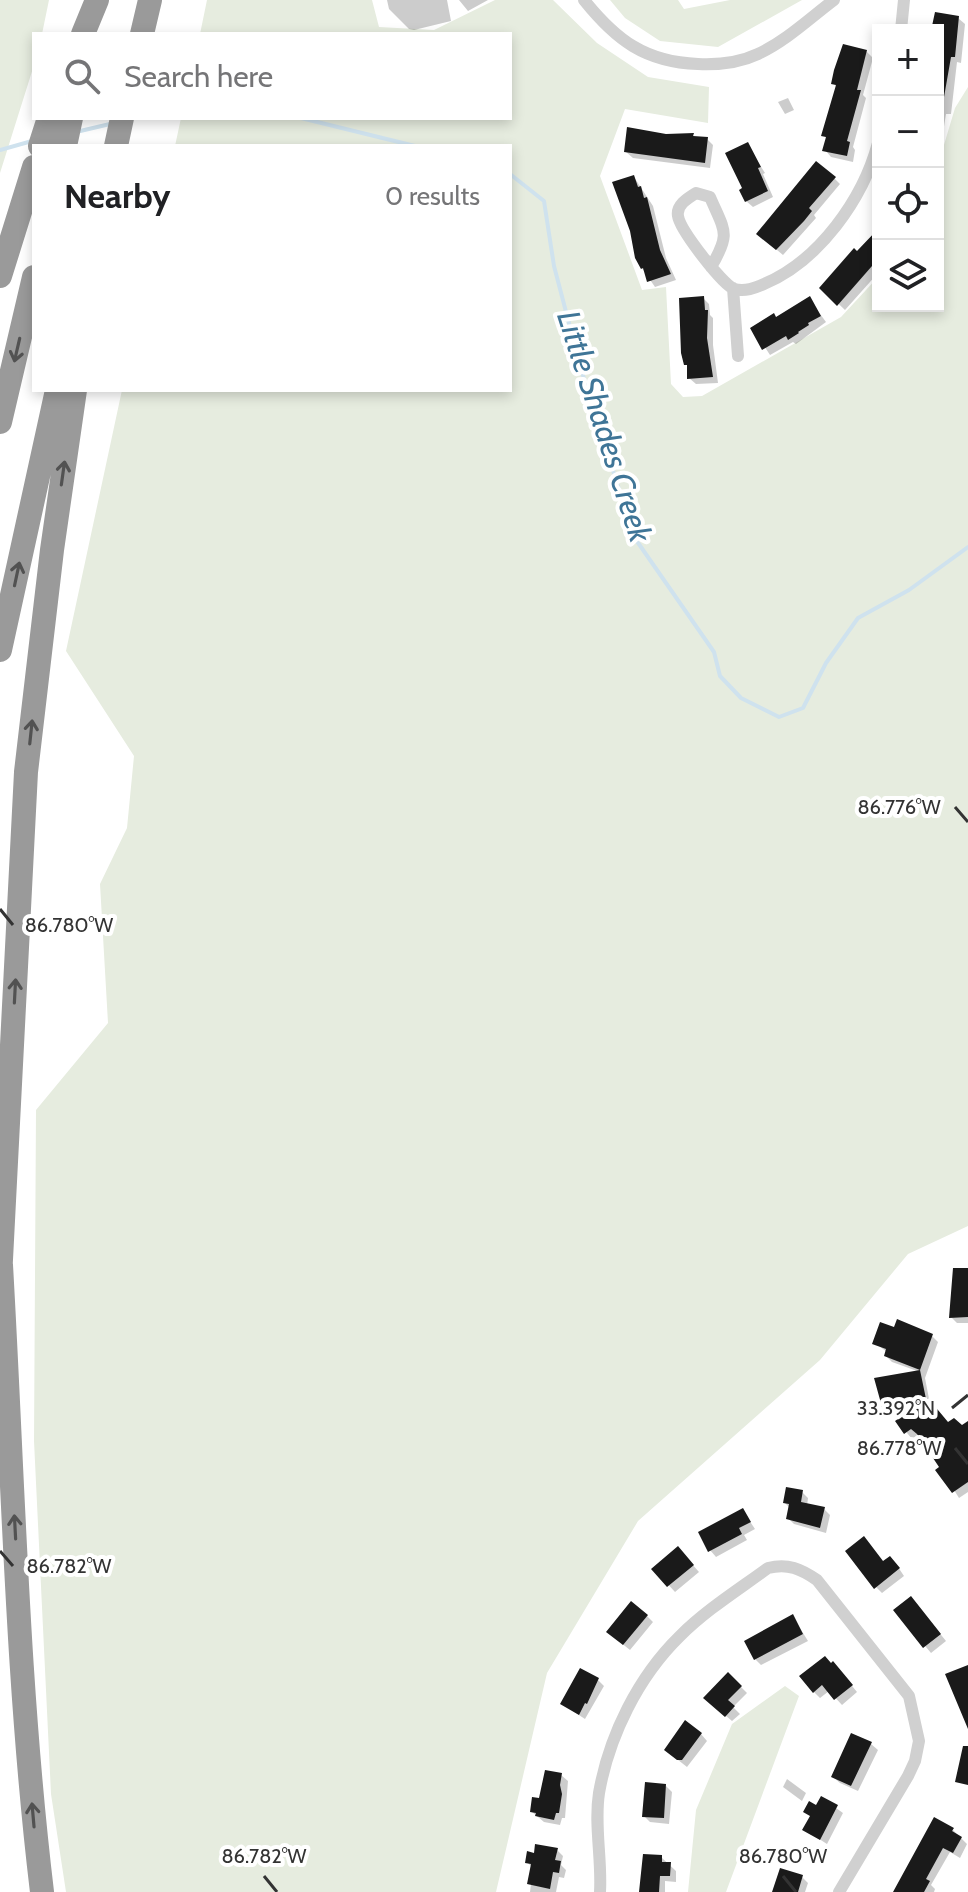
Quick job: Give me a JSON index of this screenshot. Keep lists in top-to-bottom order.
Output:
{
  "water": ["Little Shades Creek"],
  "page": {
    "map_buttons": ["+", "−"],
    "search": "Search here",
    "heading": ["Nearby", "0 results"]
  },
  "coordinates": [
    "86.776°W",
    "86.780°W",
    "33.392°N",
    "86.778°W",
    "86.782°W"
  ]
}
